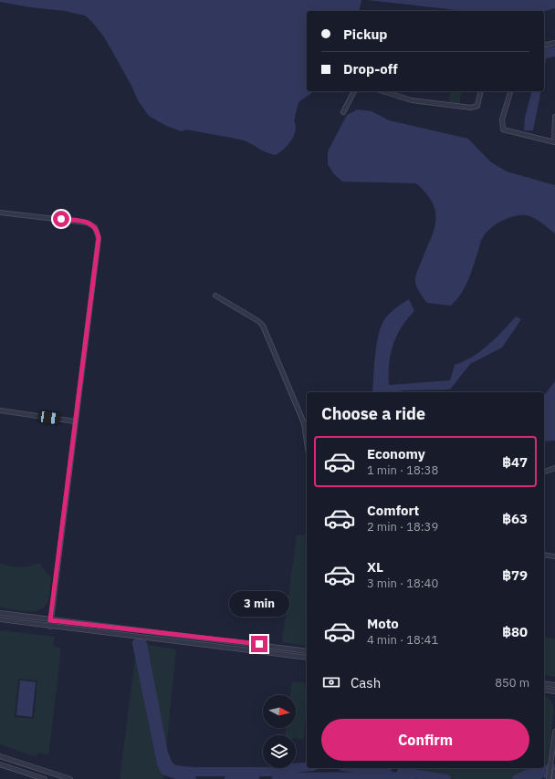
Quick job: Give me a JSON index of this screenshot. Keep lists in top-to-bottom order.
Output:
{
  "north": "right",
  "page": {
    "banner": ["Pickup", "Drop-off"],
    "heading": "Choose a ride",
    "list": [
      {
        "name": "Economy",
        "note": "1 min · 18:38",
        "value": "฿47"
      },
      {
        "name": "Comfort",
        "note": "2 min · 18:39",
        "value": "฿63"
      },
      {
        "name": "XL",
        "note": "3 min · 18:40",
        "value": "฿79"
      },
      {
        "name": "Moto",
        "note": "4 min · 18:41",
        "value": "฿80"
      }
    ],
    "bubble": "3 min",
    "pay": ["Cash", "850 m"],
    "buttons": "Confirm"
  }
}
